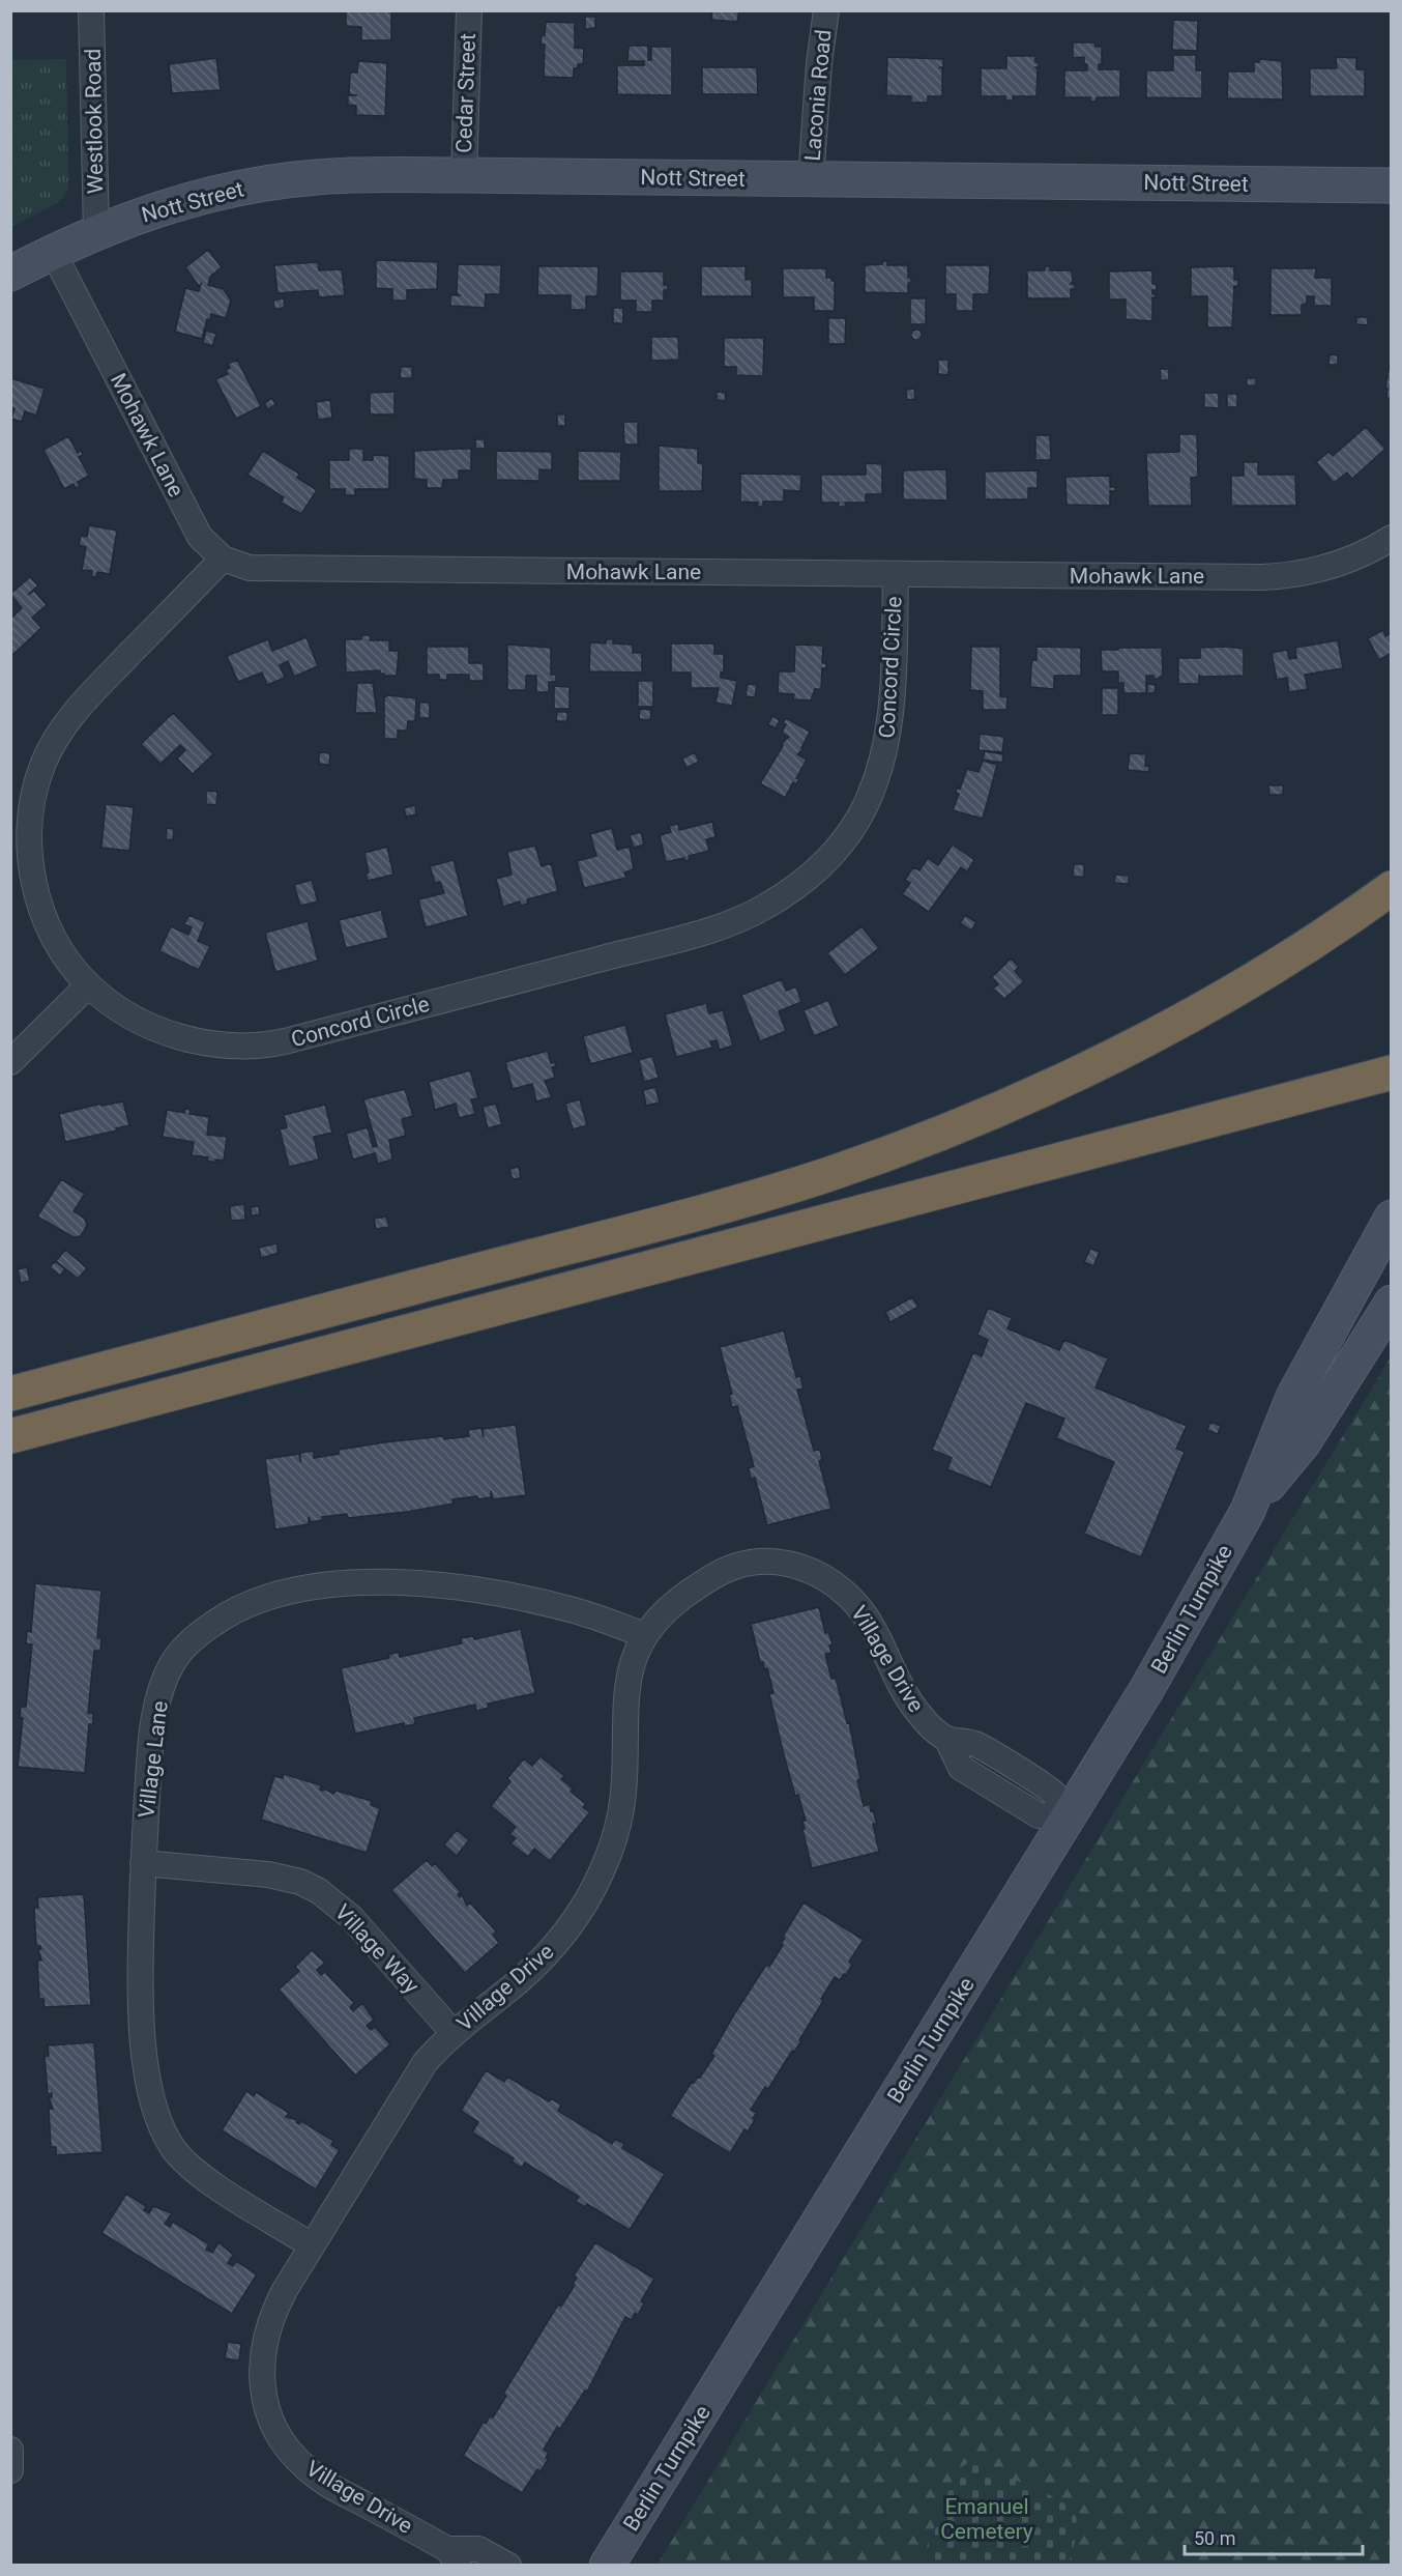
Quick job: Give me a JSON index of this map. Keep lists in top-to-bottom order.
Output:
{
  "streets": {
    "main road": ["Nott Street", "Berlin Turnpike"],
    "street": [
      "Cedar Street",
      "Laconia Road",
      "Westlook Road",
      "Mohawk Lane",
      "Concord Circle",
      "Village Drive",
      "Village Lane",
      "Village Way"
    ]
  },
  "crossings": [
    ["Cedar Street", "Nott Street"],
    ["Laconia Road", "Nott Street"],
    ["Westlook Road", "Nott Street"],
    ["Nott Street", "Mohawk Lane"],
    ["Mohawk Lane", "Concord Circle"],
    ["Berlin Turnpike", "Village Drive"],
    ["Village Drive", "Village Lane"],
    ["Village Drive", "Village Way"],
    ["Village Lane", "Village Way"]
  ],
  "parks": ["Emanuel Cemetery"],
  "scale_bar": "50 m"
}
